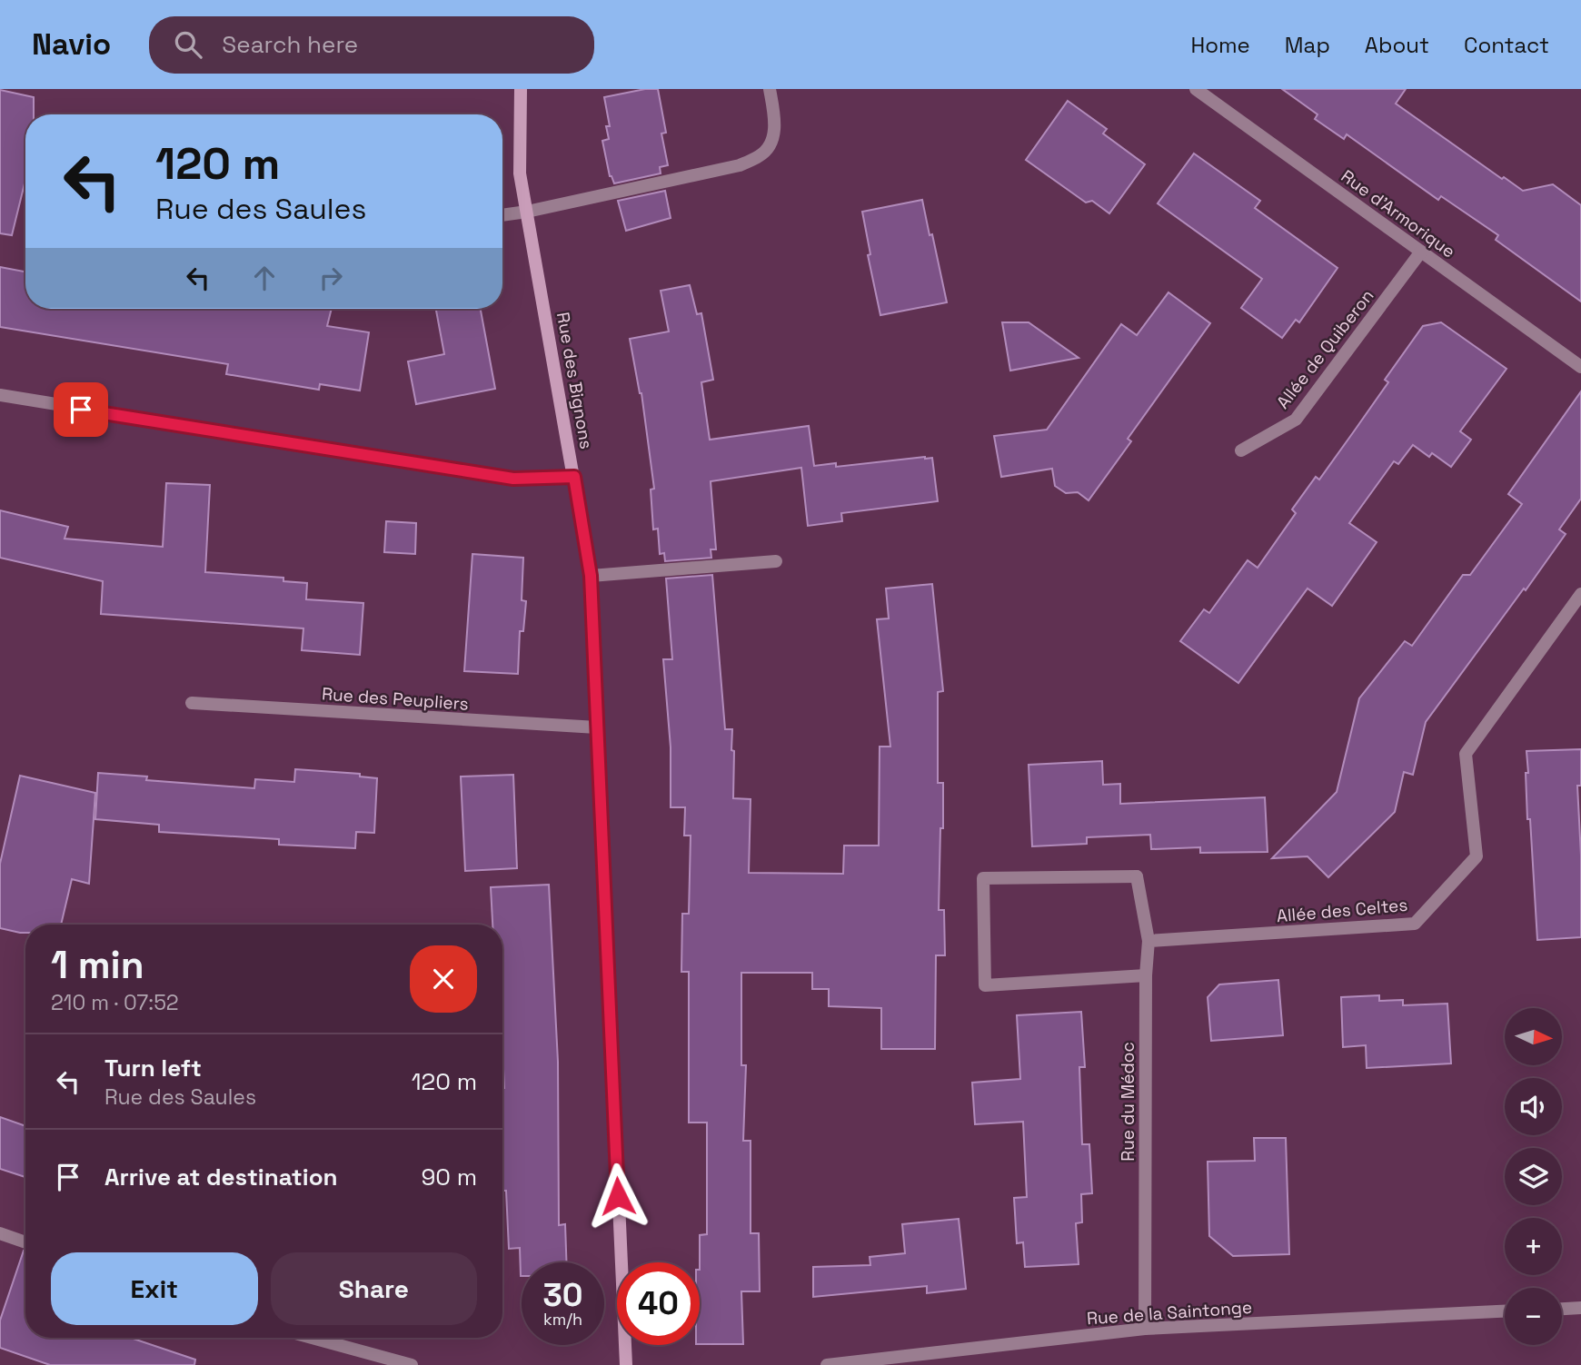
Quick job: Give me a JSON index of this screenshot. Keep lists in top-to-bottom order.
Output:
{
  "streets": {
    "street": [
      "Rue d'Armorique",
      "Allée de Quiberon",
      "Rue des Bignons",
      "Rue des Peupliers",
      "Allée des Celtes",
      "Rue du Médoc",
      "Rue de la Saintonge"
    ]
  },
  "crossings": [
    ["Rue d'Armorique", "Allée de Quiberon"],
    ["Rue des Bignons", "Rue des Peupliers"],
    ["Allée des Celtes", "Rue du Médoc"],
    ["Rue du Médoc", "Rue de la Saintonge"]
  ],
  "north": "right",
  "page": {
    "header": "Navio",
    "search": "Search here",
    "nav": [
      "Home",
      "Map",
      "About",
      "Contact"
    ],
    "turn": ["120 m", "Rue des Saules"],
    "heading": ["1 min", "210 m · 07:52"],
    "map_buttons": ["+", "−"],
    "list": [
      {
        "name": "Turn left",
        "note": "Rue des Saules",
        "value": "120 m"
      },
      {
        "name": "Arrive at destination",
        "value": "90 m"
      }
    ],
    "buttons": ["Exit", "Share"],
    "speed": "30 km/h",
    "limit": "40"
  }
}
